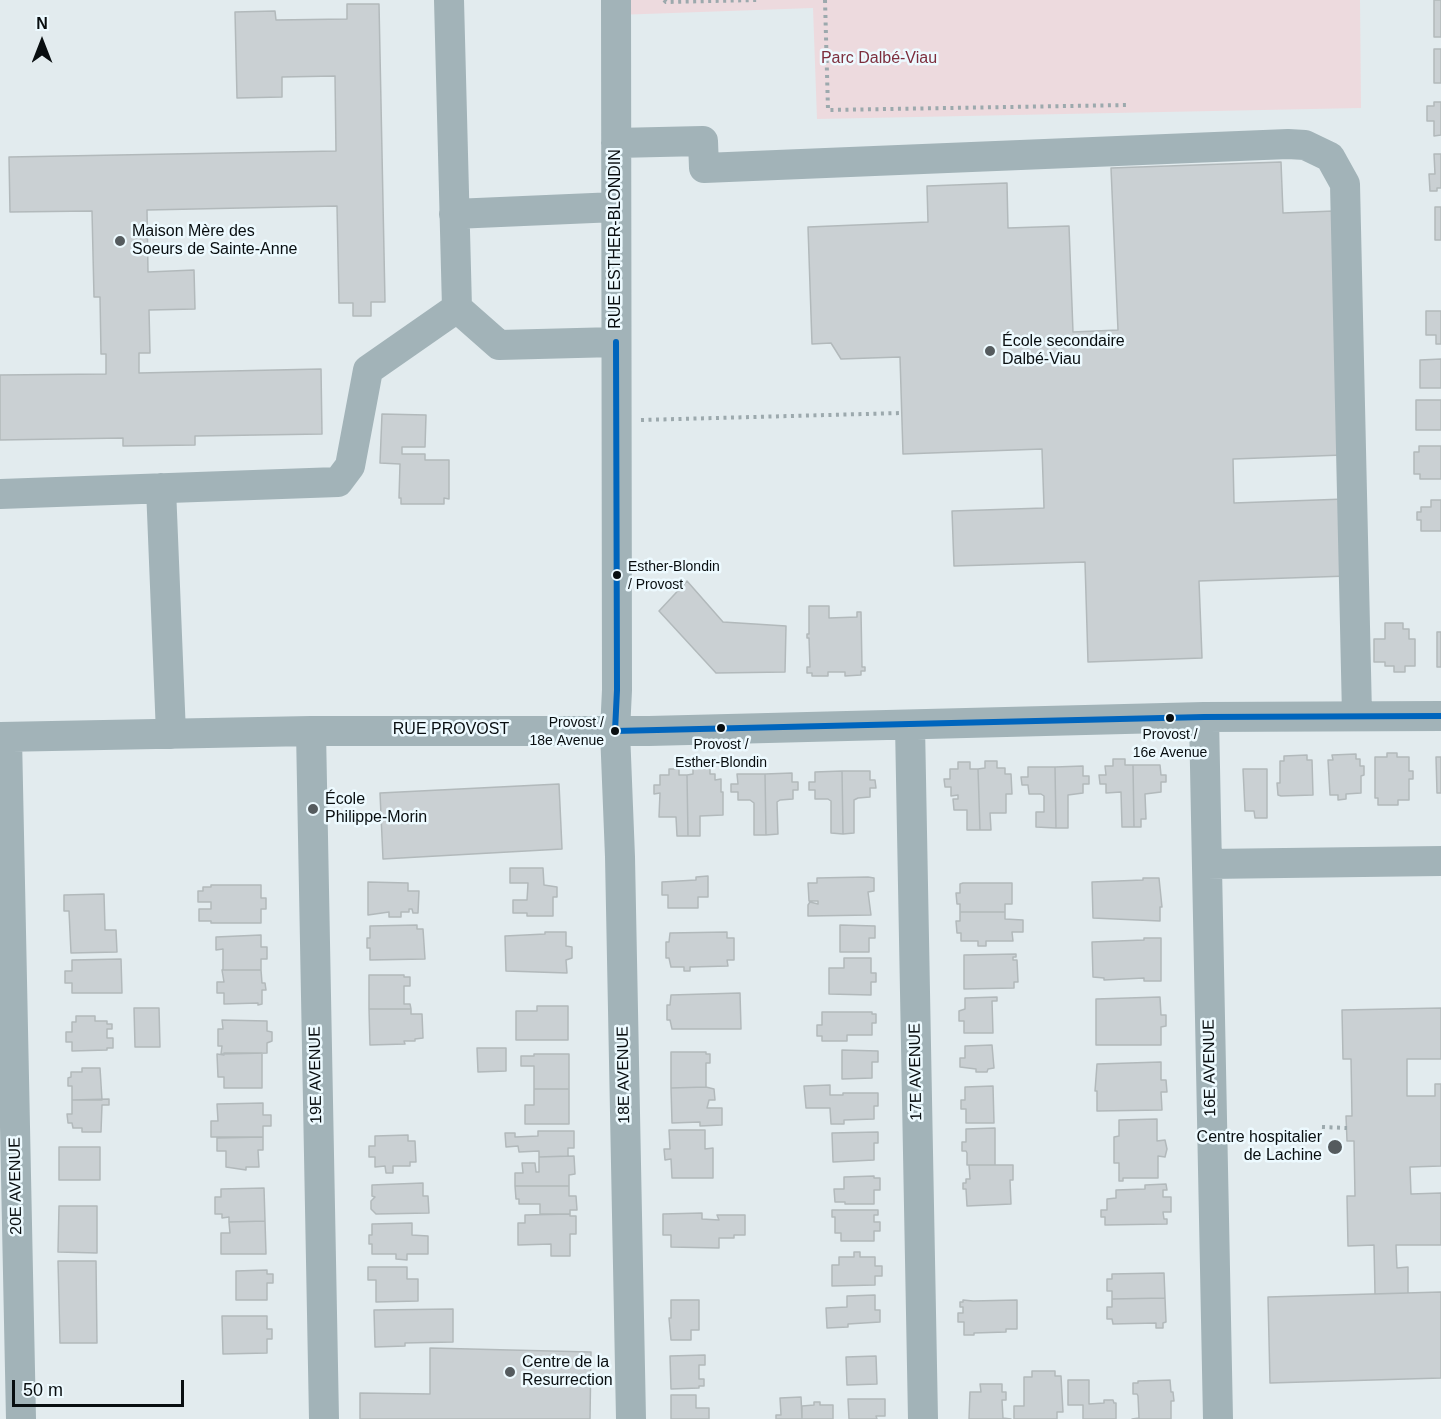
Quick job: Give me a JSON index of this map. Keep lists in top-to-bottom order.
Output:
{
  "streets": {
    "street": [
      "RUE ESTHER-BLONDIN",
      "RUE PROVOST",
      "16E AVENUE",
      "17E AVENUE",
      "19E AVENUE",
      "18E AVENUE",
      "20E AVENUE"
    ]
  },
  "crossings": [
    ["RUE ESTHER-BLONDIN", "RUE PROVOST"],
    ["RUE ESTHER-BLONDIN", "18E AVENUE"],
    ["RUE PROVOST", "16E AVENUE"],
    ["RUE PROVOST", "17E AVENUE"],
    ["RUE PROVOST", "19E AVENUE"],
    ["RUE PROVOST", "18E AVENUE"],
    ["RUE PROVOST", "20E AVENUE"]
  ],
  "parks": ["Parc Dalbé-Viau"],
  "places": [
    "Maison Mère des Soeurs de Sainte-Anne",
    "École secondaire Dalbé-Viau",
    "Esther-Blondin / Provost",
    "Provost / 16e Avenue",
    "Provost / Esther-Blondin",
    "Provost / 18e Avenue",
    "École Philippe-Morin",
    "Centre hospitalier de Lachine",
    "Centre de la Resurrection"
  ],
  "scale_bar": "50 m",
  "north": "top"
}
